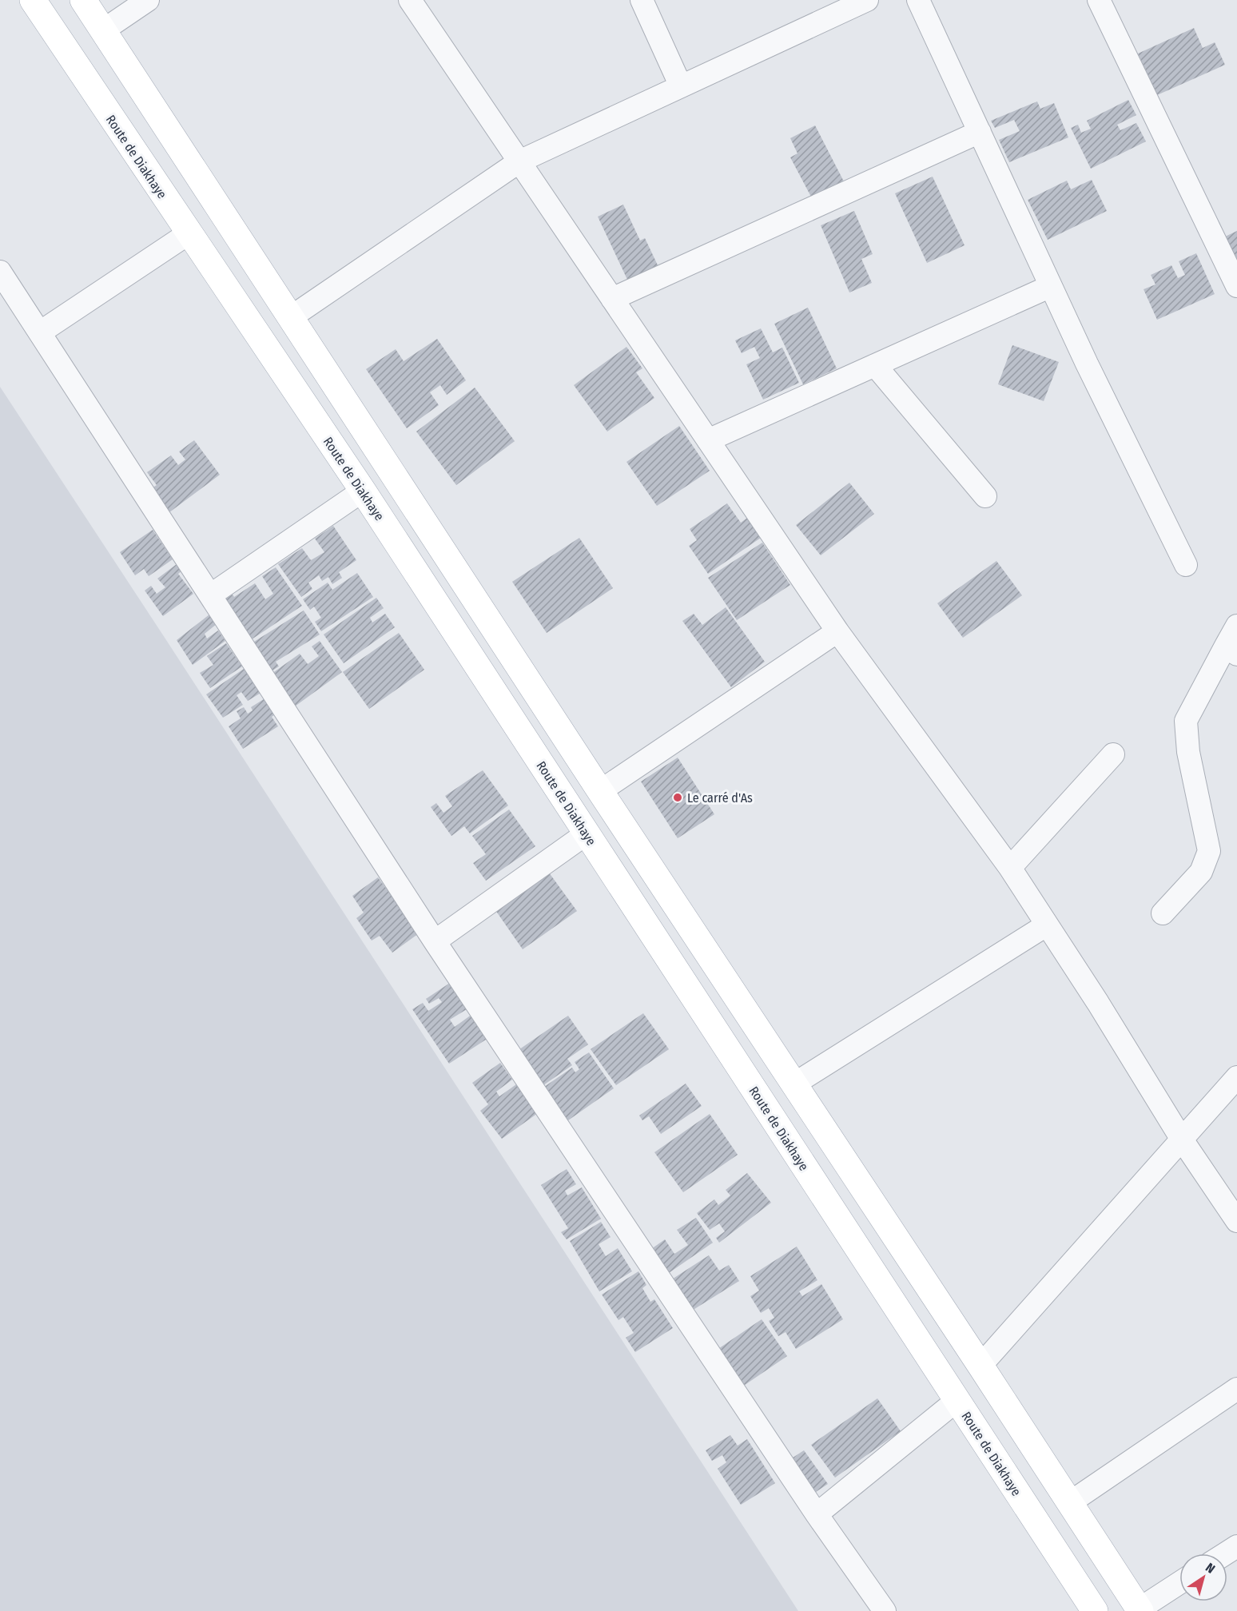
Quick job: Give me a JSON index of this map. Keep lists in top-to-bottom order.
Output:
{
  "streets": {
    "main road": ["Route de Diakhaye"]
  },
  "places": ["Le carré d'As"],
  "north": "top right"
}
